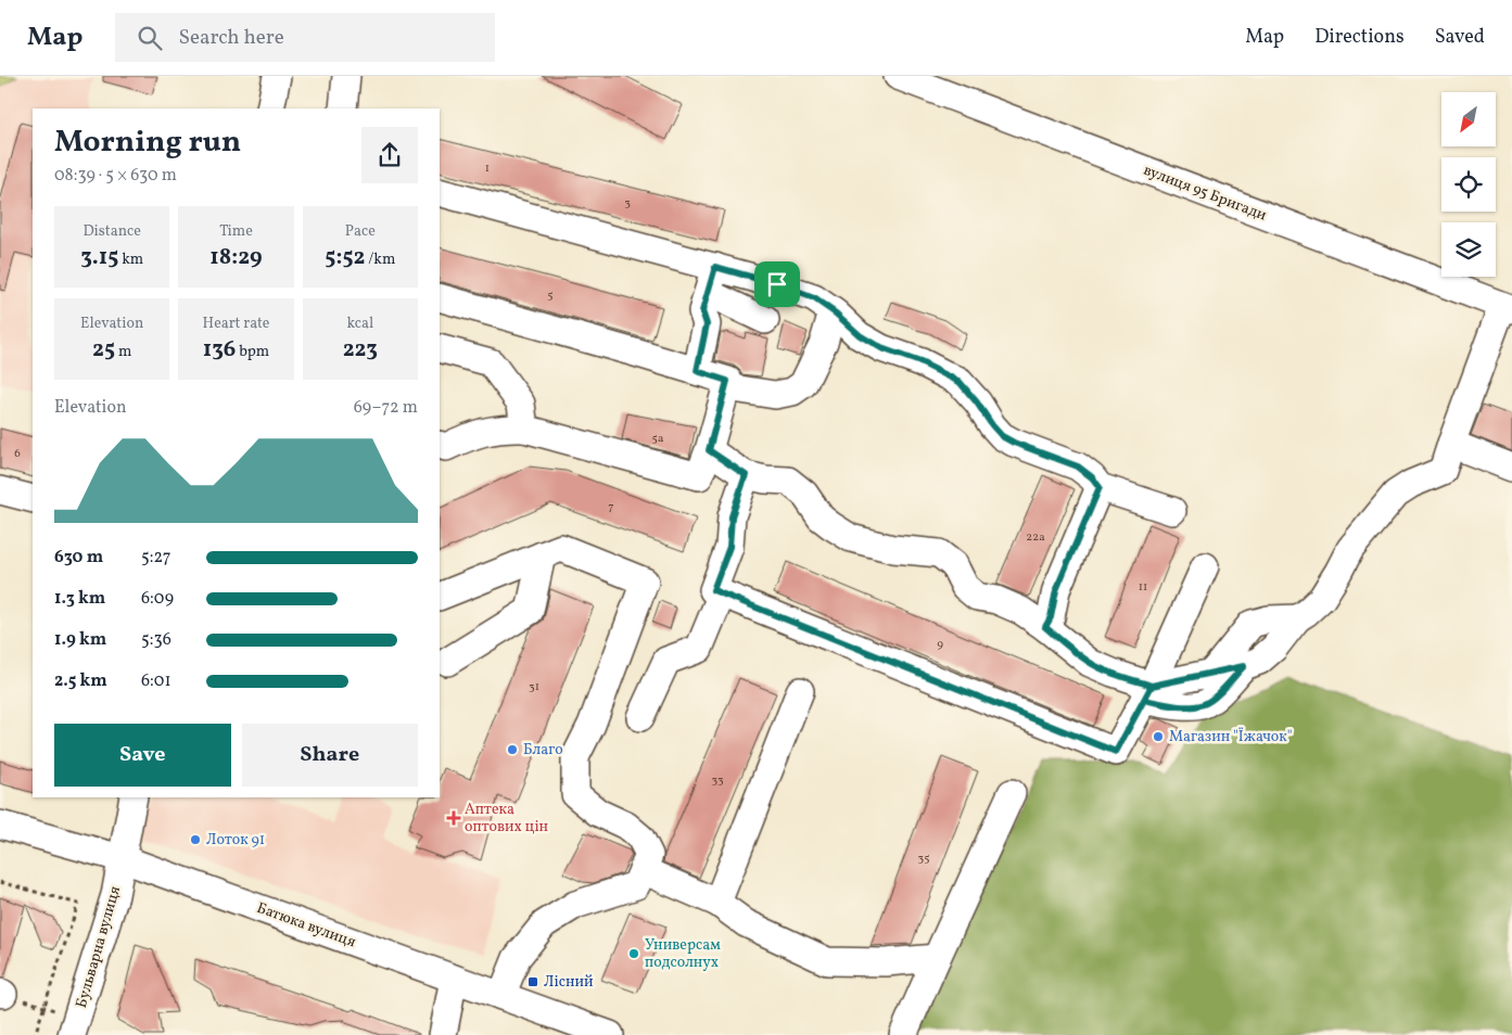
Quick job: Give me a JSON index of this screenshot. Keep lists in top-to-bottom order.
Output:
{
  "streets": {
    "street": ["вулиця 95 Бригади", "Батюка вулиця", "Бульварна вулиця"]
  },
  "crossings": [
    ["Батюка вулиця", "Бульварна вулиця"]
  ],
  "places": {
    "other": [
      "Магазин \"Їжачок\"",
      "Благо",
      "Лоток 91",
      "Универсам подсолнух"
    ],
    "health": ["Аптека оптових цін"],
    "transit": ["Лісний"]
  },
  "house_numbers": [
    "1",
    "3",
    "5",
    "5а",
    "6",
    "7",
    "22а",
    "11",
    "9",
    "31",
    "33",
    "35"
  ],
  "north": "bottom left",
  "page": {
    "header": "Map",
    "search": "Search here",
    "nav": ["Map", "Directions", "Saved"],
    "heading": ["Morning run", "08:39 · 5 × 630 m"],
    "stats": [
      ["Distance", "3.15 km"],
      ["Time", "18:29"],
      ["Pace", "5:52 /km"],
      ["Elevation", "25 m"],
      ["Heart rate", "136 bpm"],
      ["kcal", "223"]
    ],
    "chart": ["Elevation", "69–72 m"],
    "list": [
      {
        "name": "630 m",
        "note": "5:27"
      },
      {
        "name": "1.3 km",
        "note": "6:09"
      },
      {
        "name": "1.9 km",
        "note": "5:36"
      },
      {
        "name": "2.5 km",
        "note": "6:01"
      }
    ],
    "buttons": ["Save", "Share"]
  }
}
